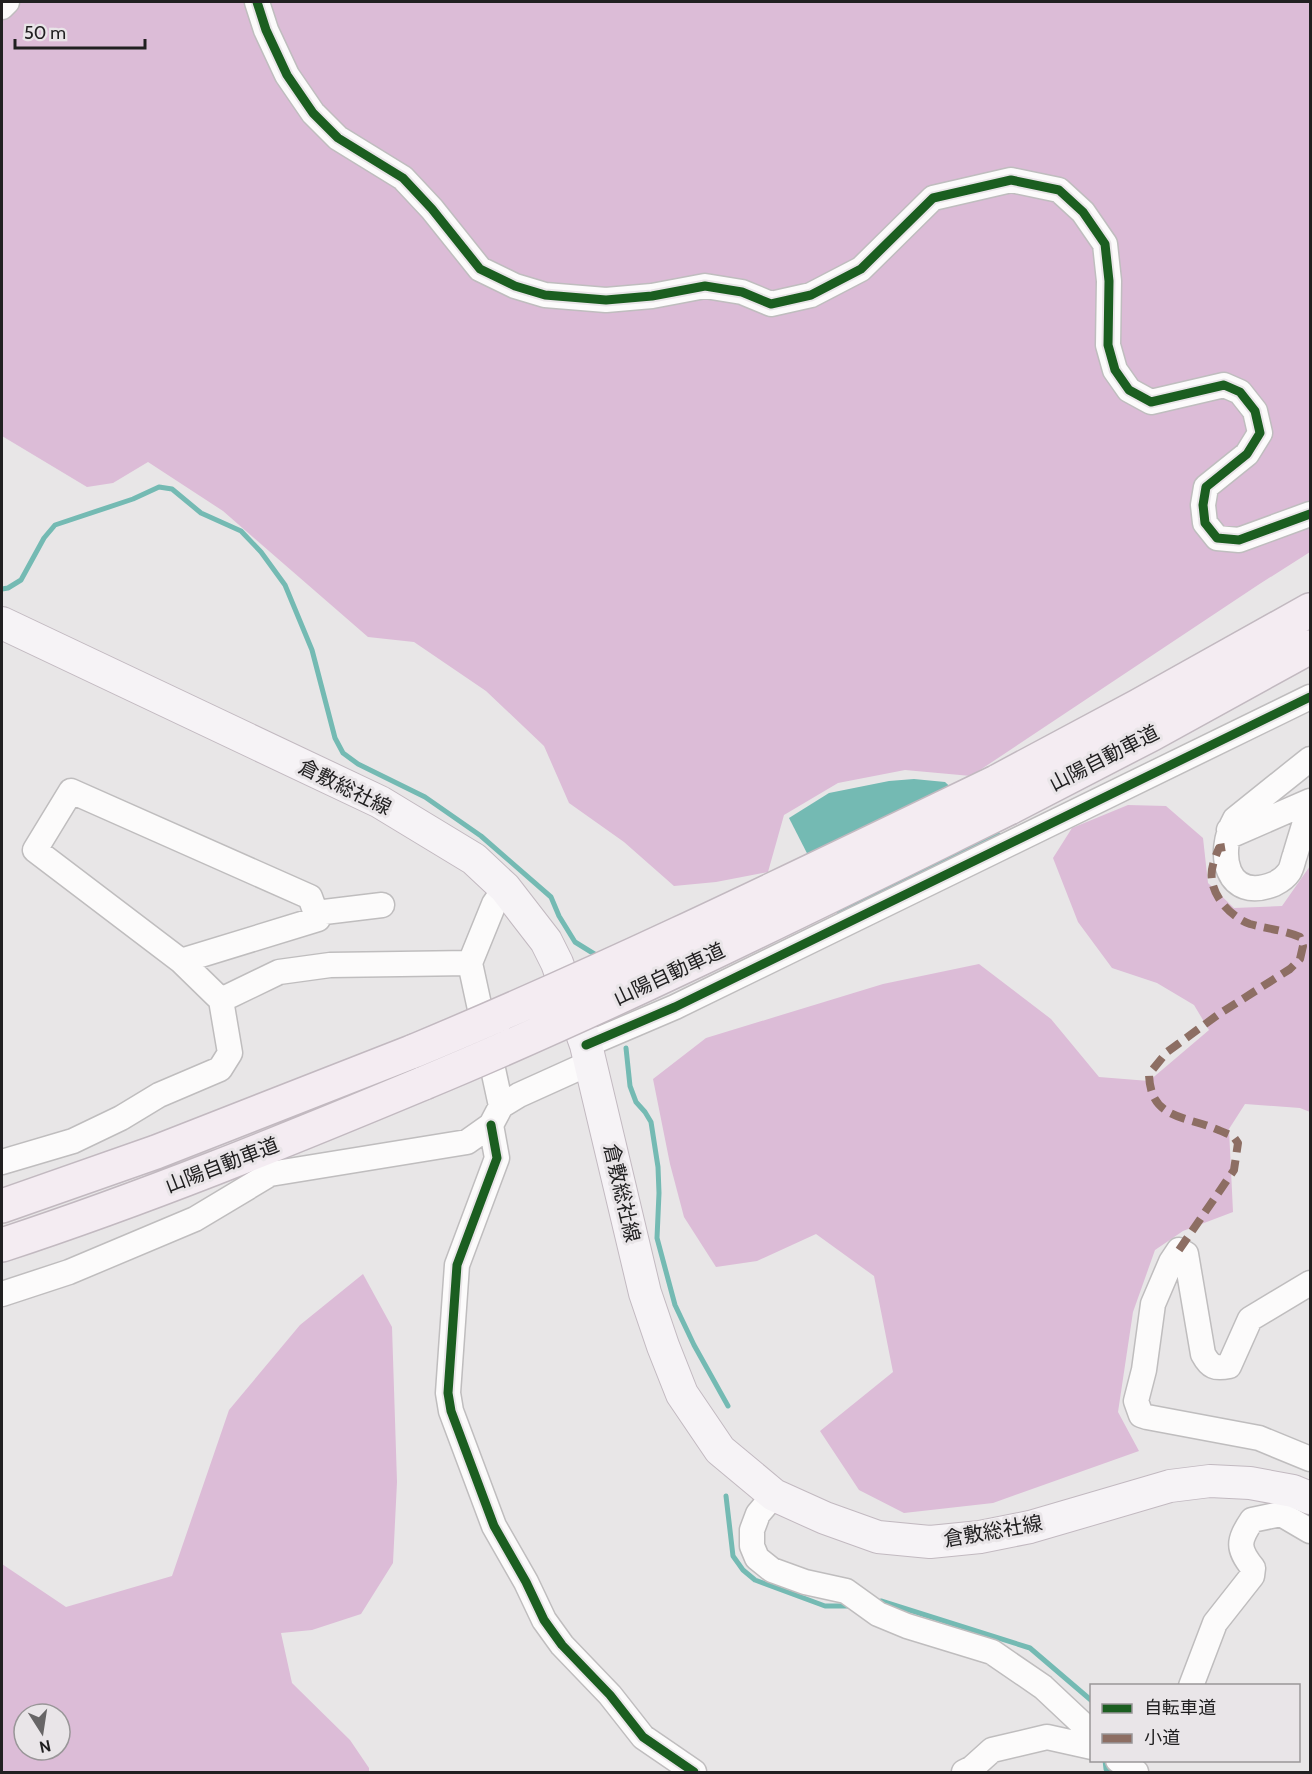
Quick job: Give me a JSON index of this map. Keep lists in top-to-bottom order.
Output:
{
  "streets": {
    "highway": ["山陽自動車道"],
    "main road": ["倉敷総社線"]
  },
  "legend": ["自転車道", "小道"],
  "scale_bar": "50 m",
  "north": "bottom"
}
